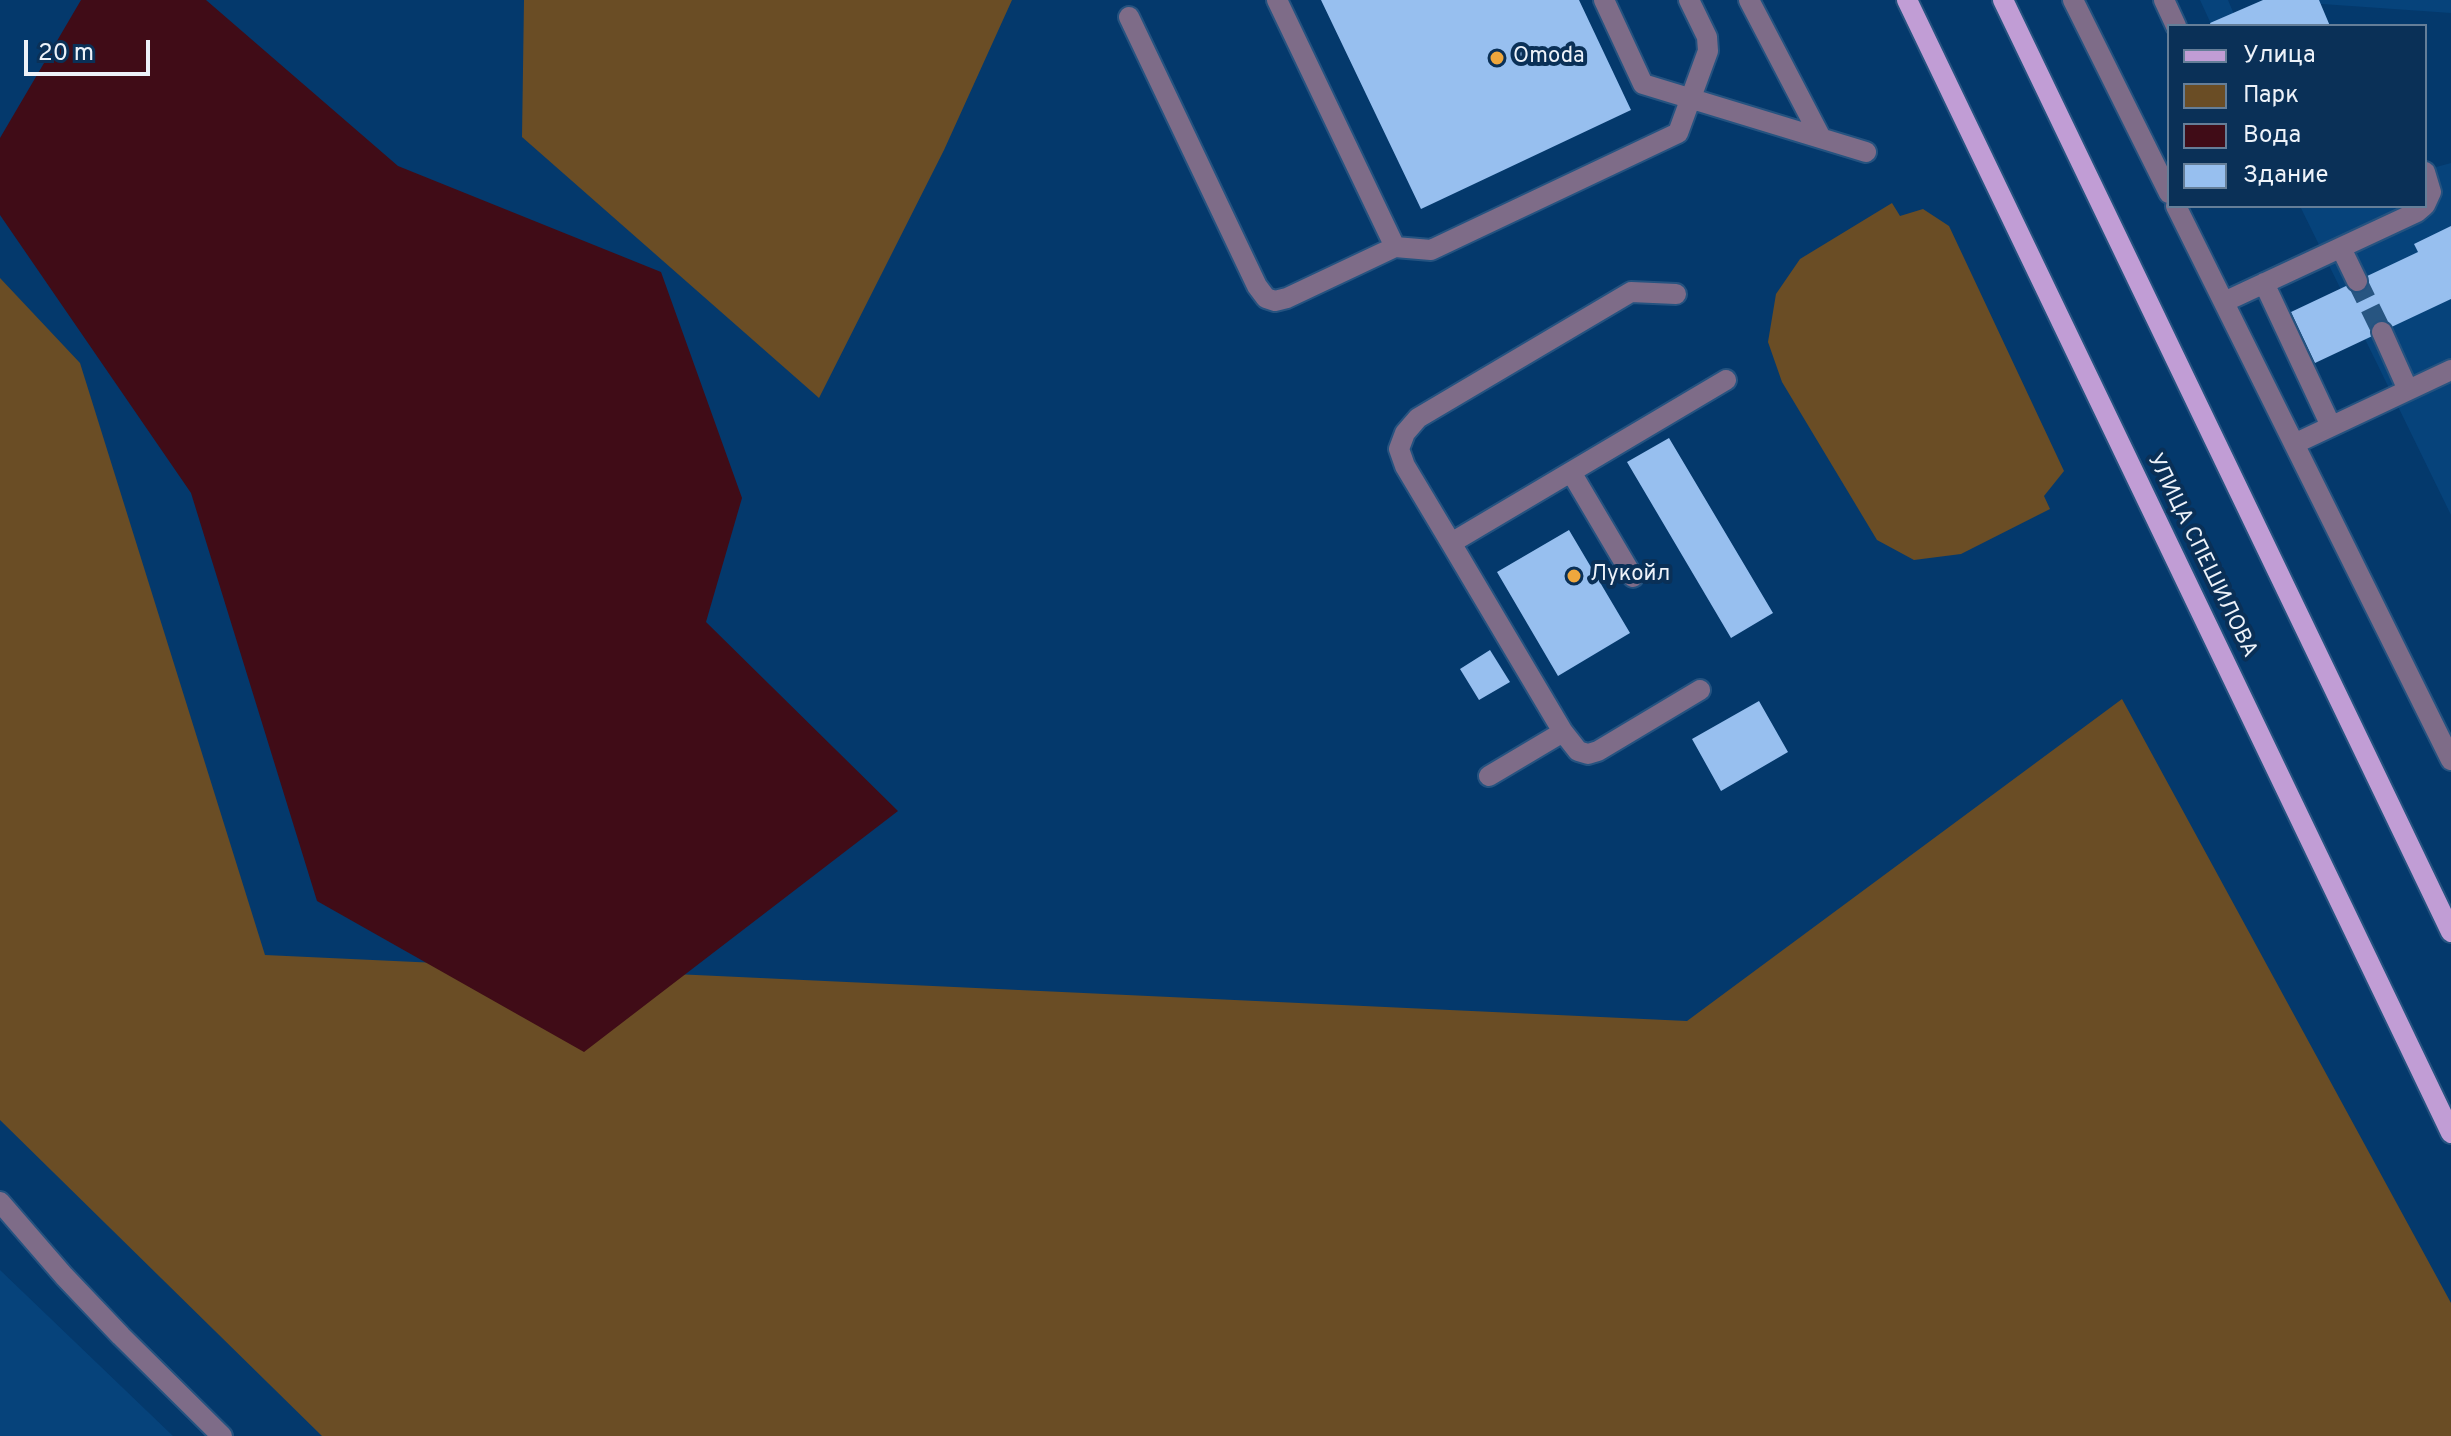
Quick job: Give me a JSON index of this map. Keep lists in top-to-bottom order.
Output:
{
  "streets": {
    "main road": ["УЛИЦА СПЕШИЛОВА"]
  },
  "places": ["Omoda", "Лукойл"],
  "legend": [
    "Улица",
    "Парк",
    "Вода",
    "Здание"
  ],
  "scale_bar": "20 m"
}
